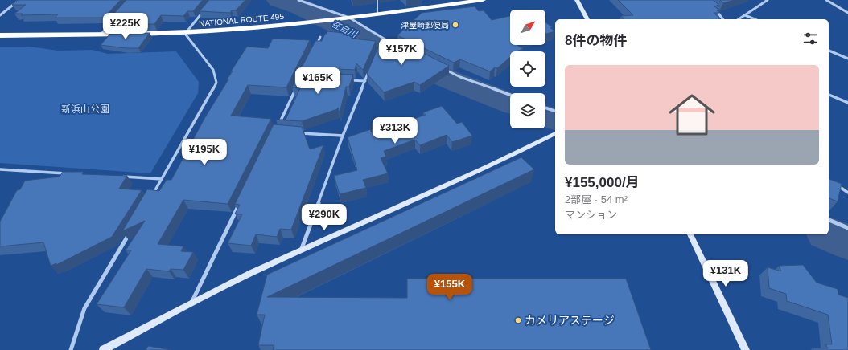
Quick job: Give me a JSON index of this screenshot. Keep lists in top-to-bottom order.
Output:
{
  "streets": {
    "highway": ["NATIONAL ROUTE 495"]
  },
  "water": ["在自川"],
  "parks": ["新浜山公園"],
  "places": ["津屋崎郵便局", "カメリアステージ"],
  "north": "top right",
  "page": {
    "price": [
      "¥225K",
      "¥157K",
      "¥165K",
      "¥313K",
      "¥195K",
      "¥290K",
      "¥131K",
      "¥155K"
    ],
    "heading": "8件の物件",
    "list": [
      {
        "name": "¥155,000/月",
        "note": "2部屋 · 54 m² · マンション"
      }
    ]
  }
}
